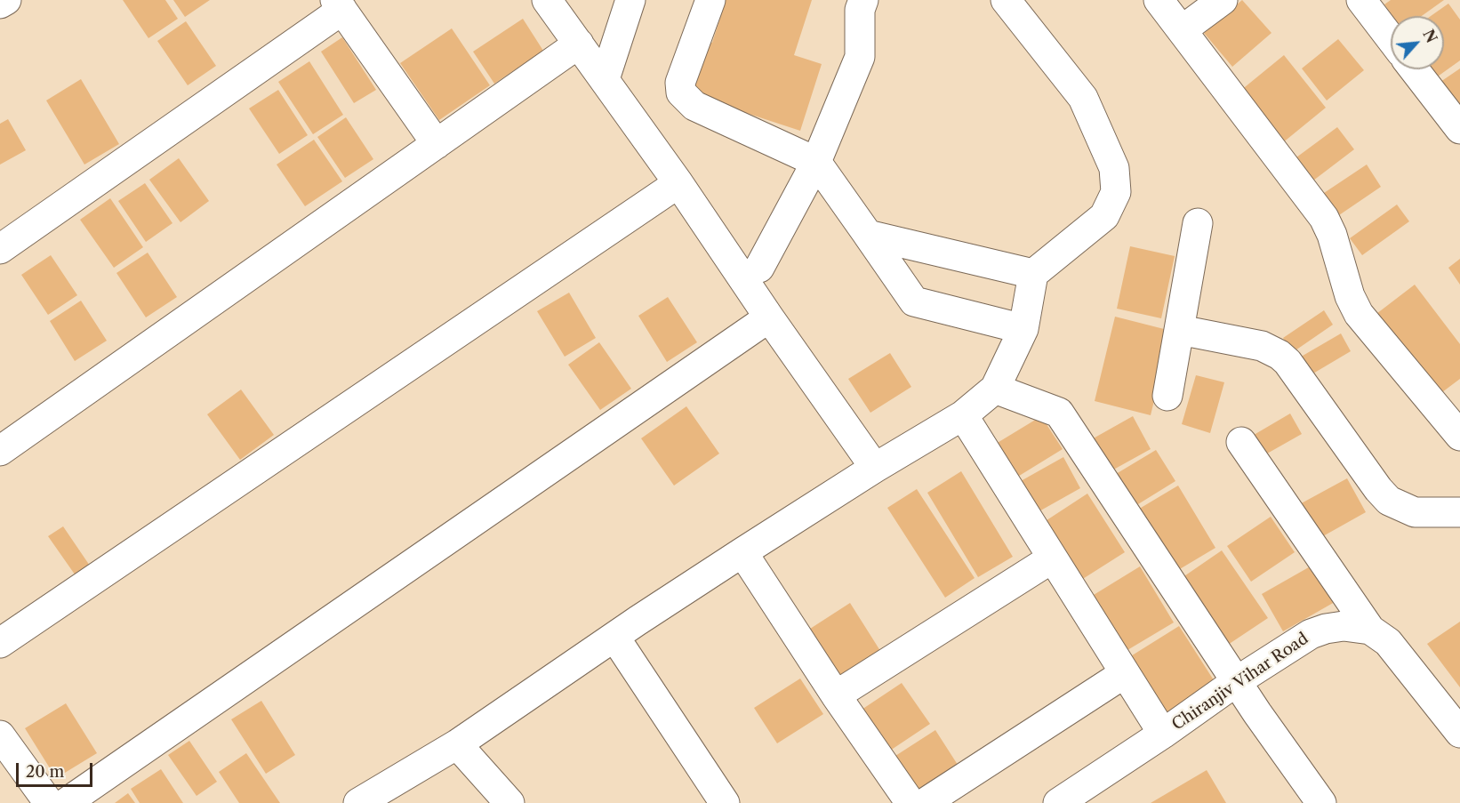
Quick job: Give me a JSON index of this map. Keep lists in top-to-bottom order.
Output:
{
  "streets": {
    "street": ["Chiranjiv Vihar Road"]
  },
  "scale_bar": "20 m",
  "north": "top right"
}
